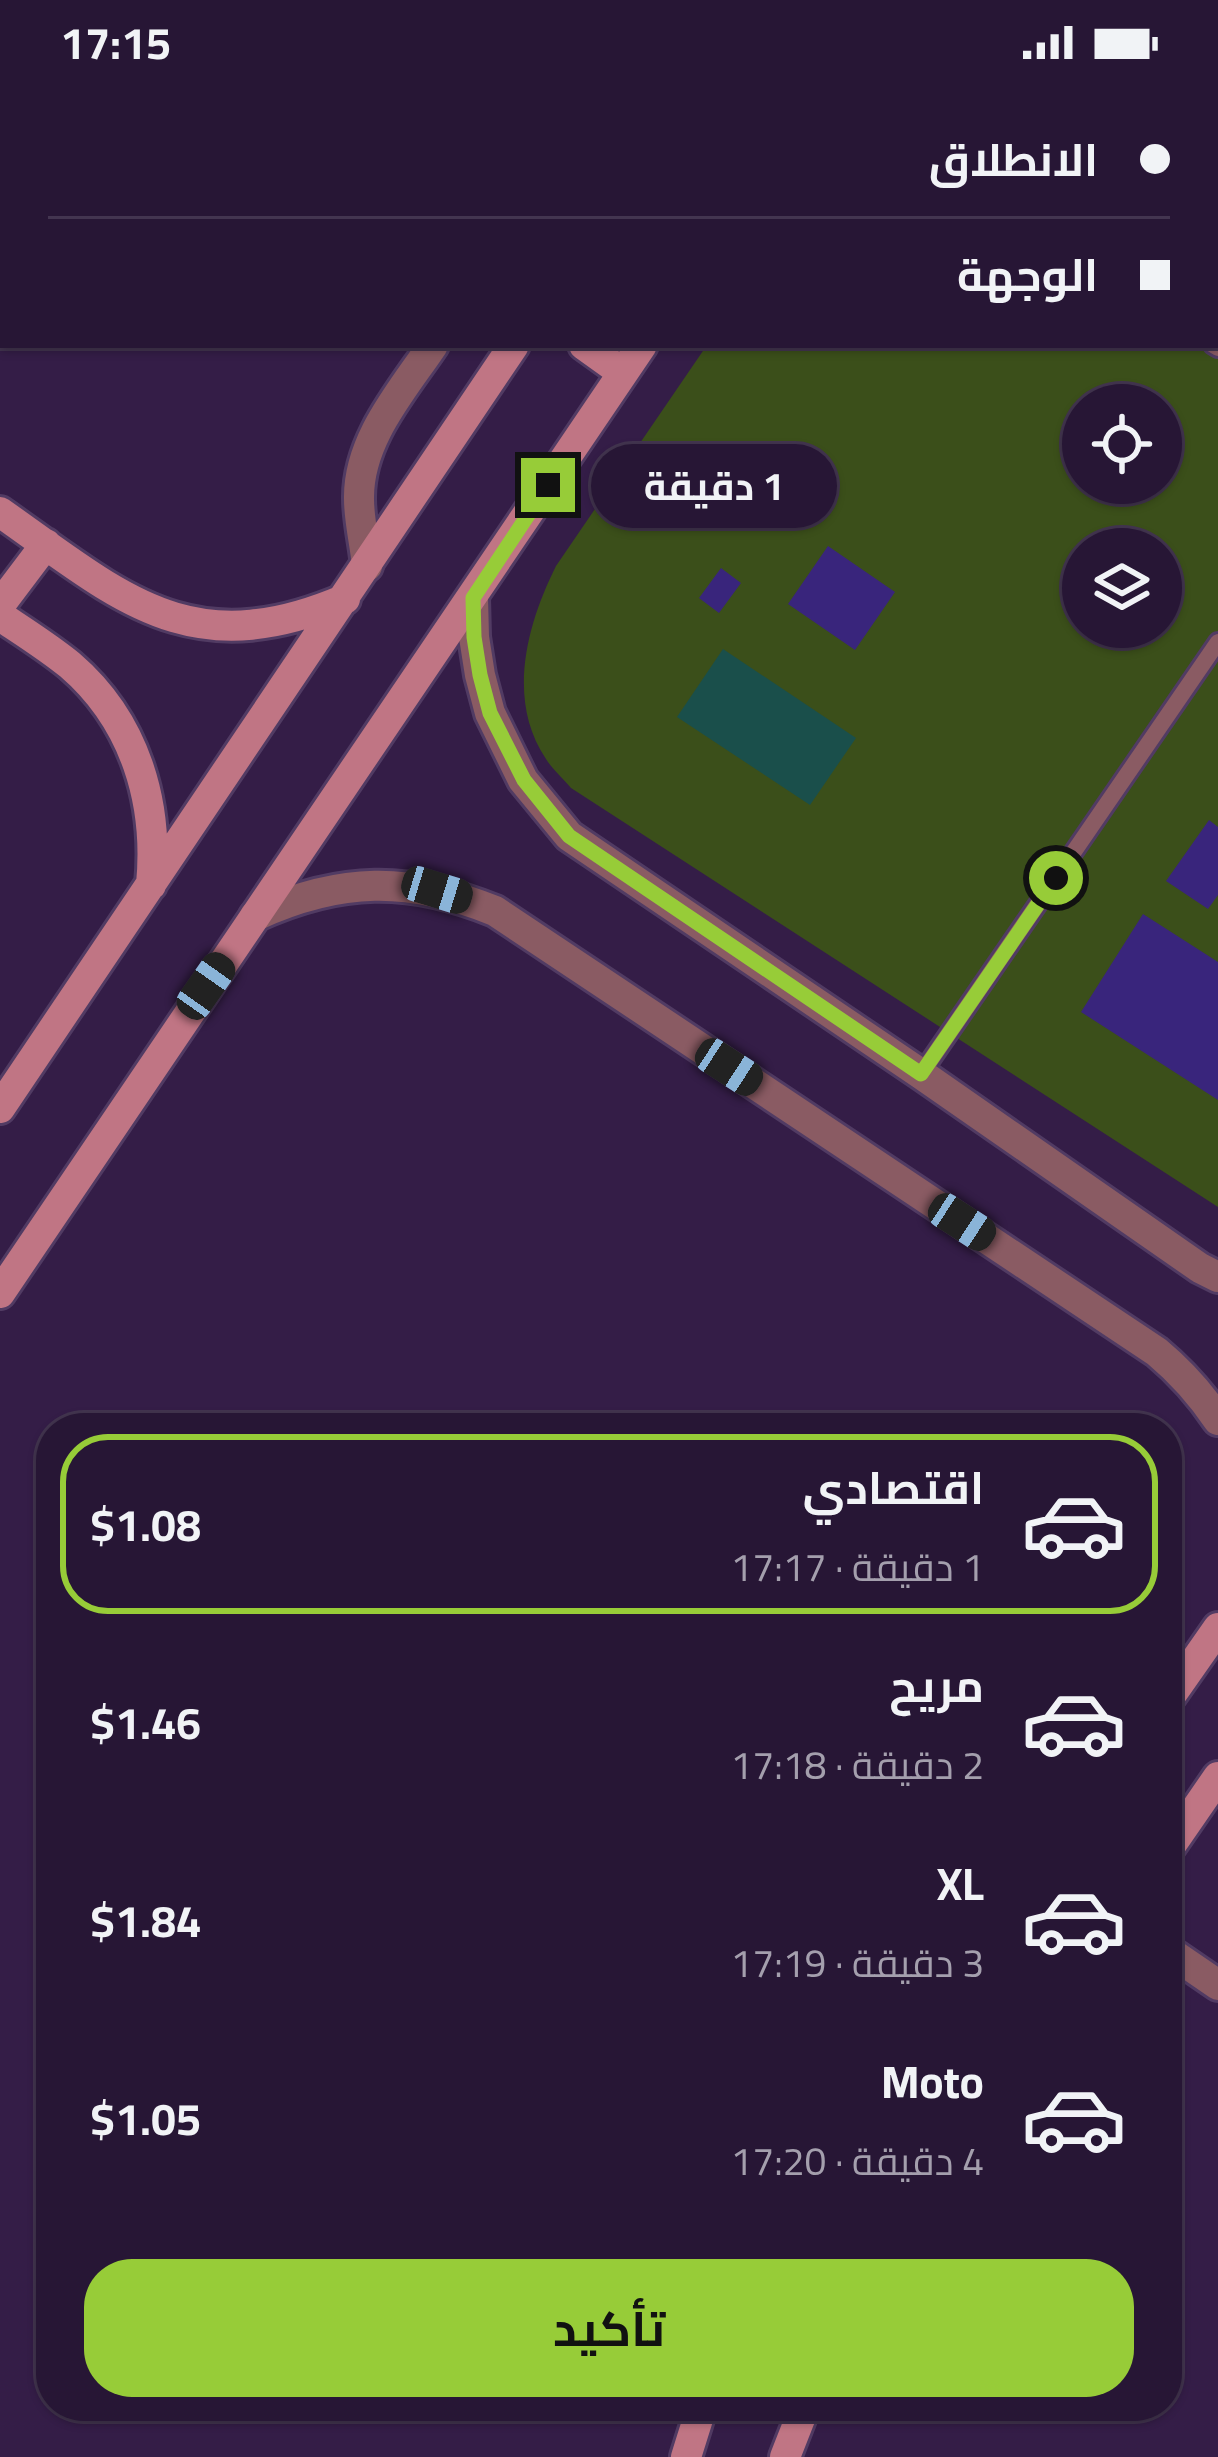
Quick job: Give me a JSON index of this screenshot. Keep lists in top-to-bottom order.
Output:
{
  "page": {
    "status": "17:15",
    "banner": ["الانطلاق", "الوجهة"],
    "bubble": "1 دقيقة",
    "list": [
      {
        "name": "اقتصادي",
        "note": "1 دقيقة · 17:17",
        "value": "$1.08"
      },
      {
        "name": "مريح",
        "note": "2 دقيقة · 17:18",
        "value": "$1.46"
      },
      {
        "name": "XL",
        "note": "3 دقيقة · 17:19",
        "value": "$1.84"
      },
      {
        "name": "Moto",
        "note": "4 دقيقة · 17:20",
        "value": "$1.05"
      }
    ],
    "buttons": "تأكيد"
  }
}
